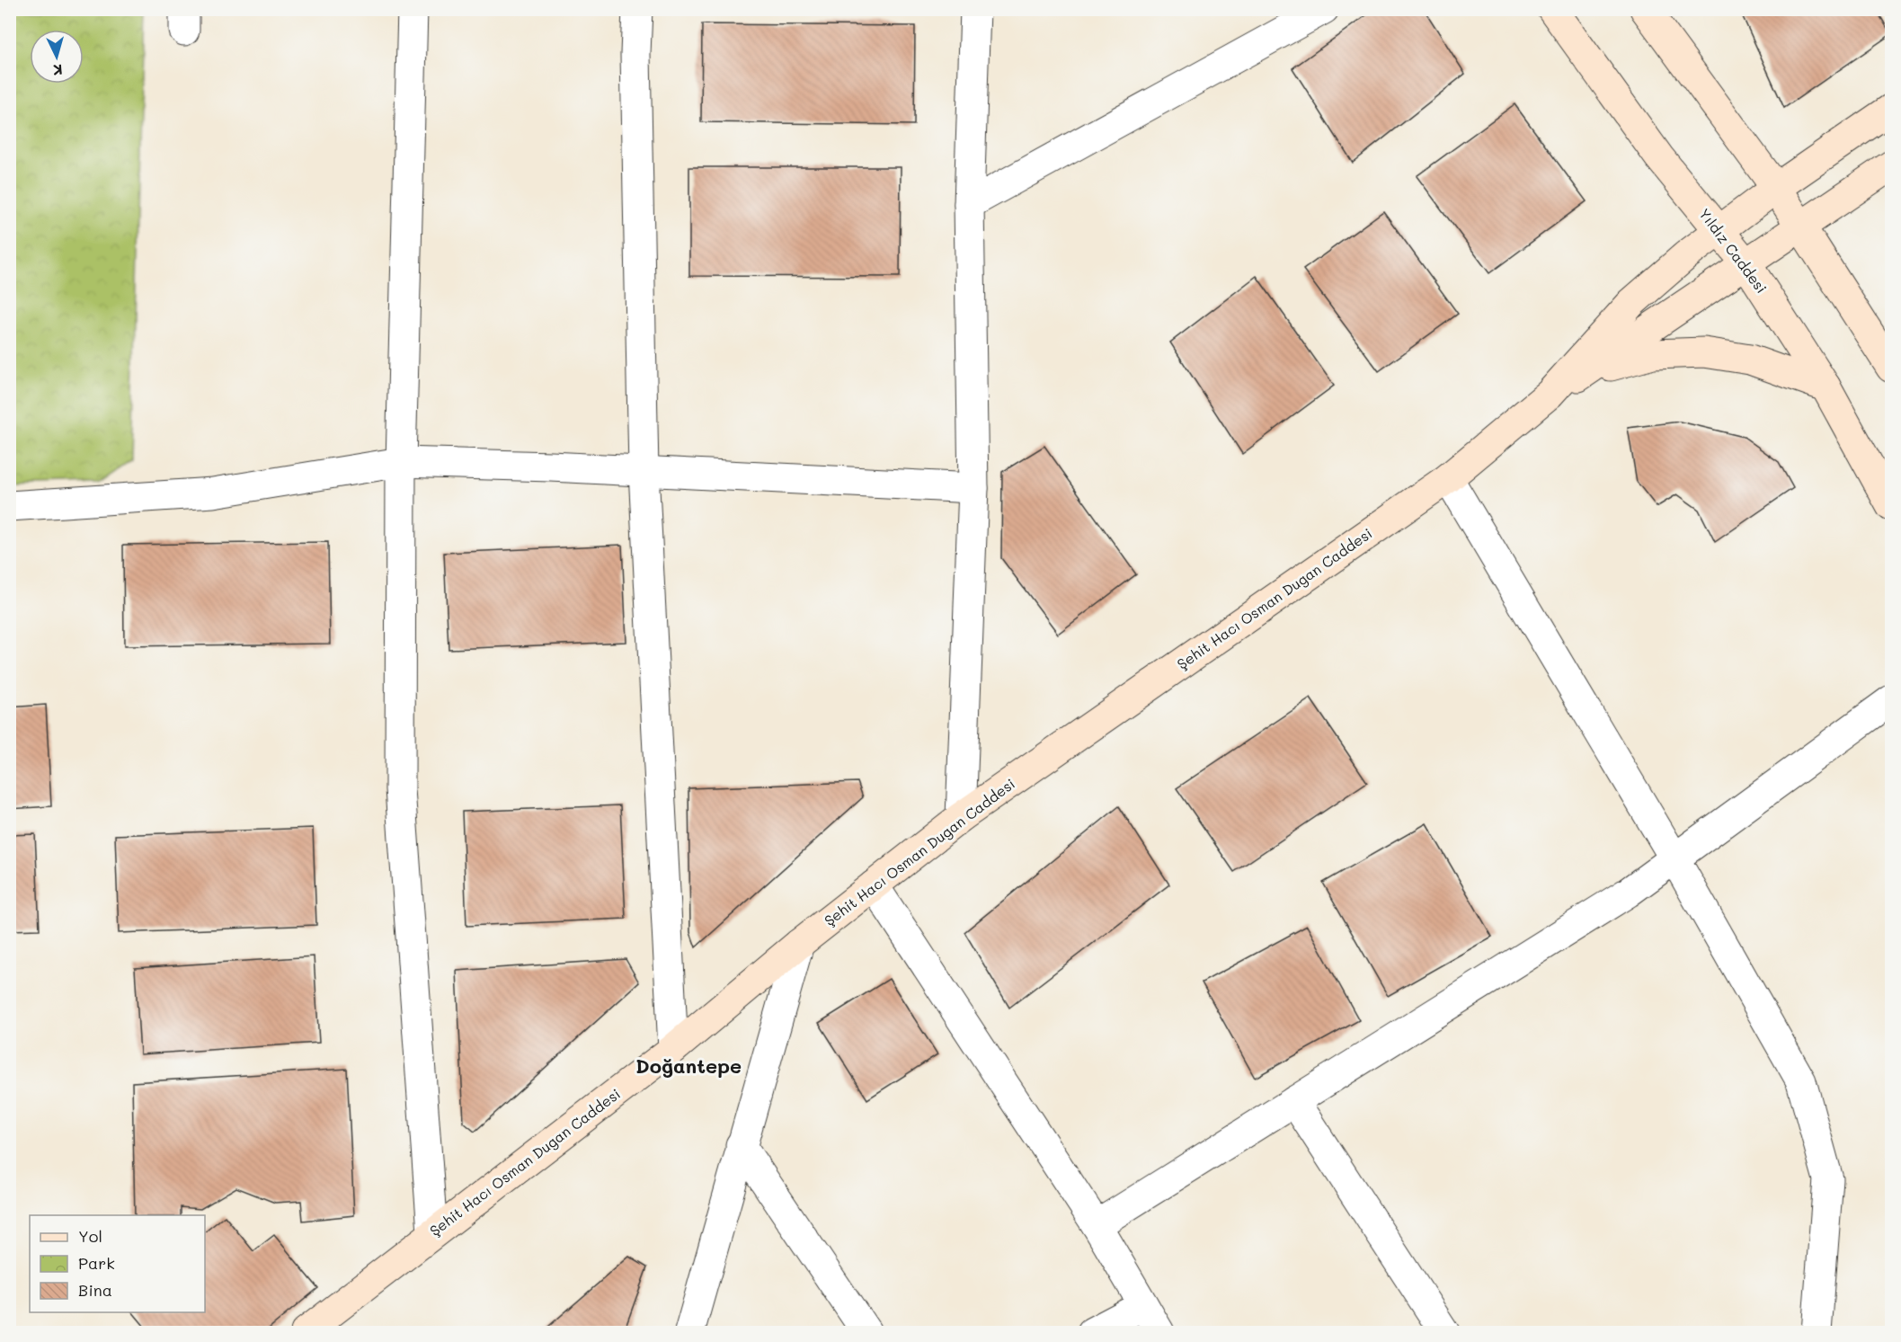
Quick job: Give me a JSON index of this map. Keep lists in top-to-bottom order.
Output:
{
  "streets": {
    "main road": ["Yıldız Caddesi", "Şehit Hacı Osman Dugan Caddesi"]
  },
  "districts": ["Doğantepe"],
  "legend": ["Yol", "Park", "Bina"],
  "north": "bottom"
}
